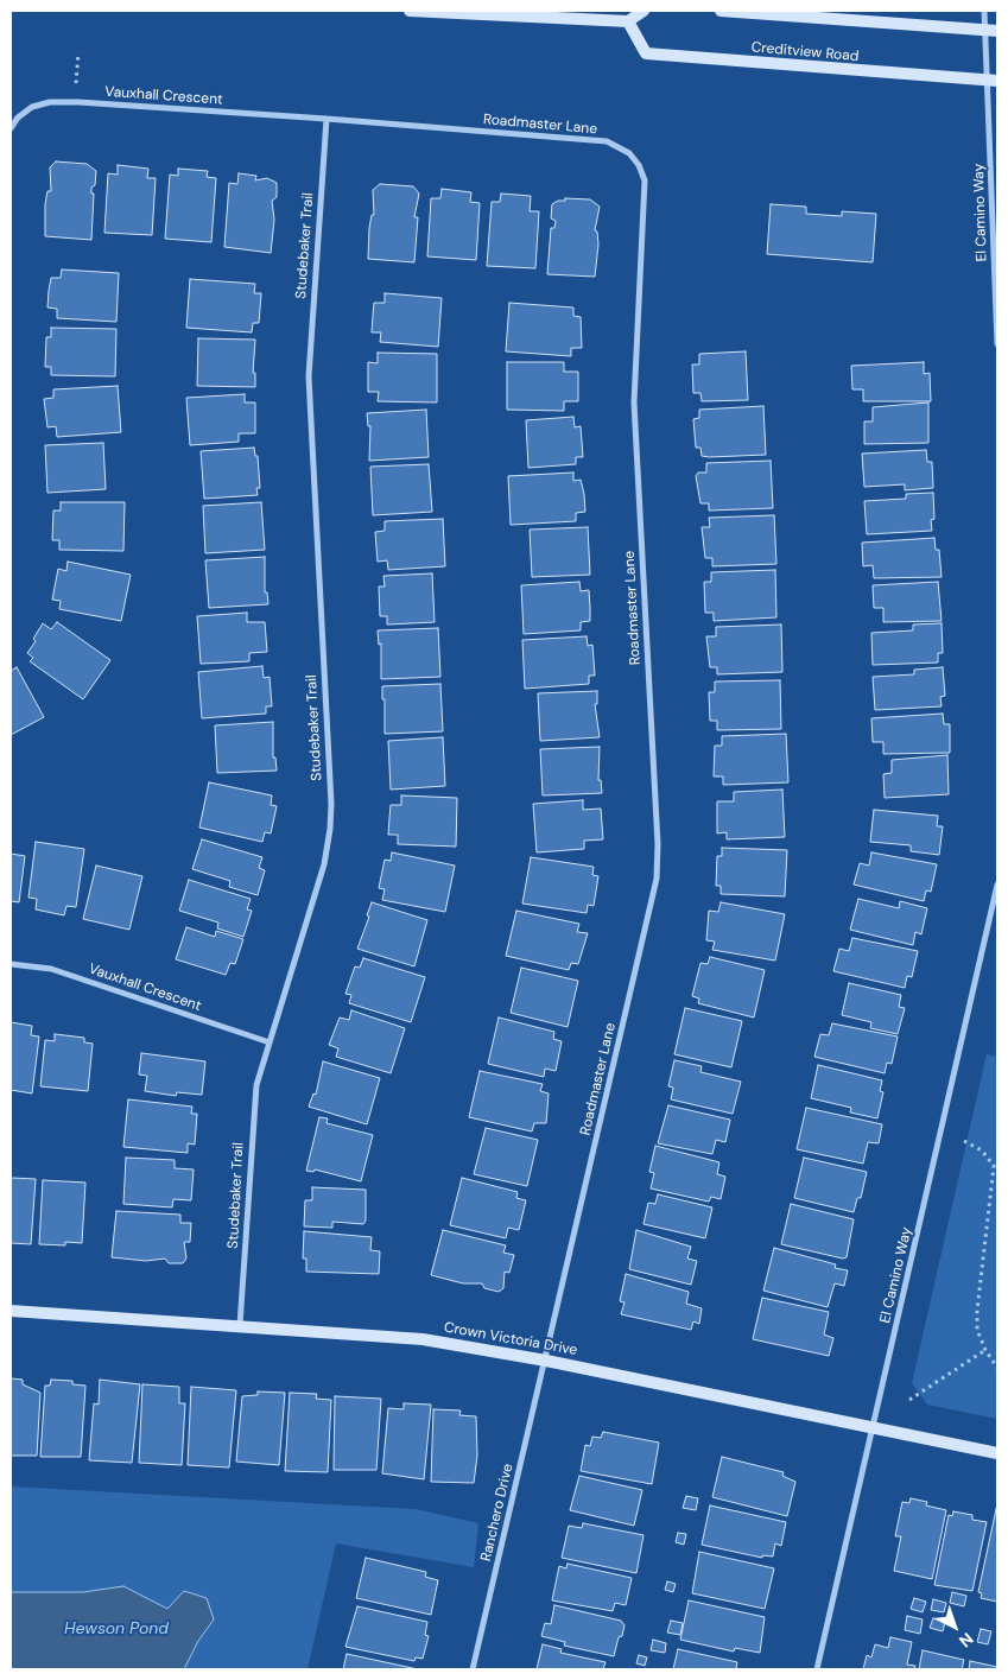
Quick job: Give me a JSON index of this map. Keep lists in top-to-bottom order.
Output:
{
  "streets": {
    "street": [
      "Creditview Road",
      "Vauxhall Crescent",
      "Roadmaster Lane",
      "El Camino Way",
      "Studebaker Trail",
      "Crown Victoria Drive",
      "Ranchero Drive"
    ]
  },
  "crossings": [
    ["Creditview Road", "El Camino Way"],
    ["Vauxhall Crescent", "Roadmaster Lane"],
    ["Vauxhall Crescent", "Studebaker Trail"],
    ["Roadmaster Lane", "Studebaker Trail"],
    ["Roadmaster Lane", "Crown Victoria Drive"],
    ["Roadmaster Lane", "Ranchero Drive"],
    ["El Camino Way", "Crown Victoria Drive"],
    ["Studebaker Trail", "Crown Victoria Drive"],
    ["Crown Victoria Drive", "Ranchero Drive"]
  ],
  "water": ["Hewson Pond"],
  "north": "bottom right"
}
